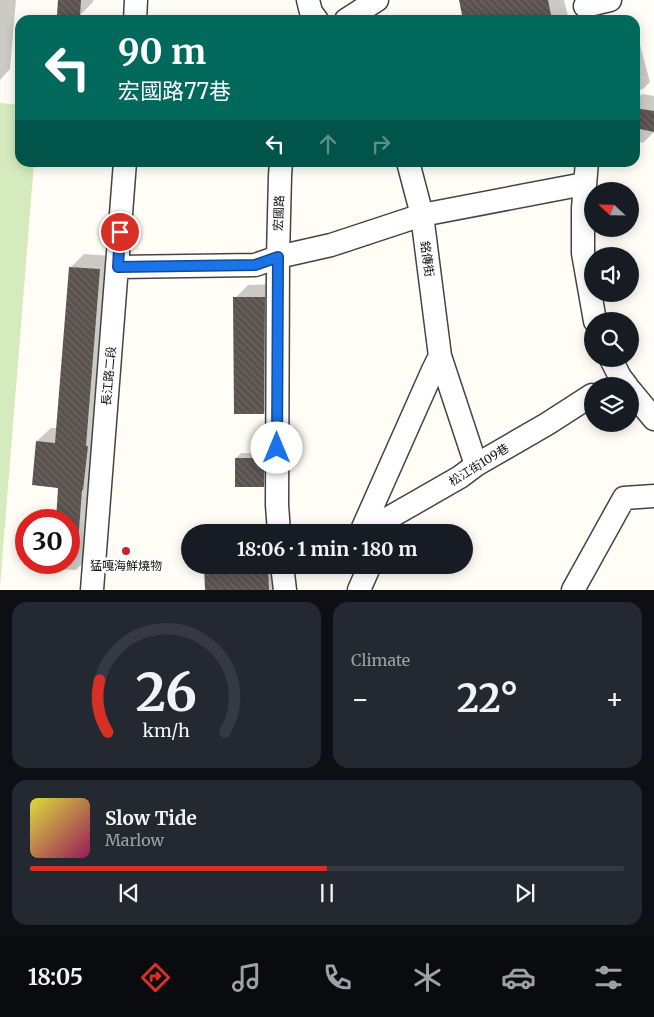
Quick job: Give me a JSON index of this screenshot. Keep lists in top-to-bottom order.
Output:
{
  "streets": {
    "street": [
      "宏國路",
      "銘傳街",
      "長江路二段",
      "松江街109巷"
    ]
  },
  "crossings": [
    ["銘傳街", "松江街109巷"]
  ],
  "places": ["猛嘎海鮮燒物"],
  "north": "left",
  "page": {
    "turn": ["90 m", "宏國路77巷"],
    "limit": "30",
    "trip": "18:06 · 1 min · 180 m",
    "tile": "Climate",
    "heat": ["−", "22°", "+"],
    "song": ["Slow Tide", "Marlow"],
    "tabs": "18:05",
    "gauge": ["26", "km/h"]
  }
}
